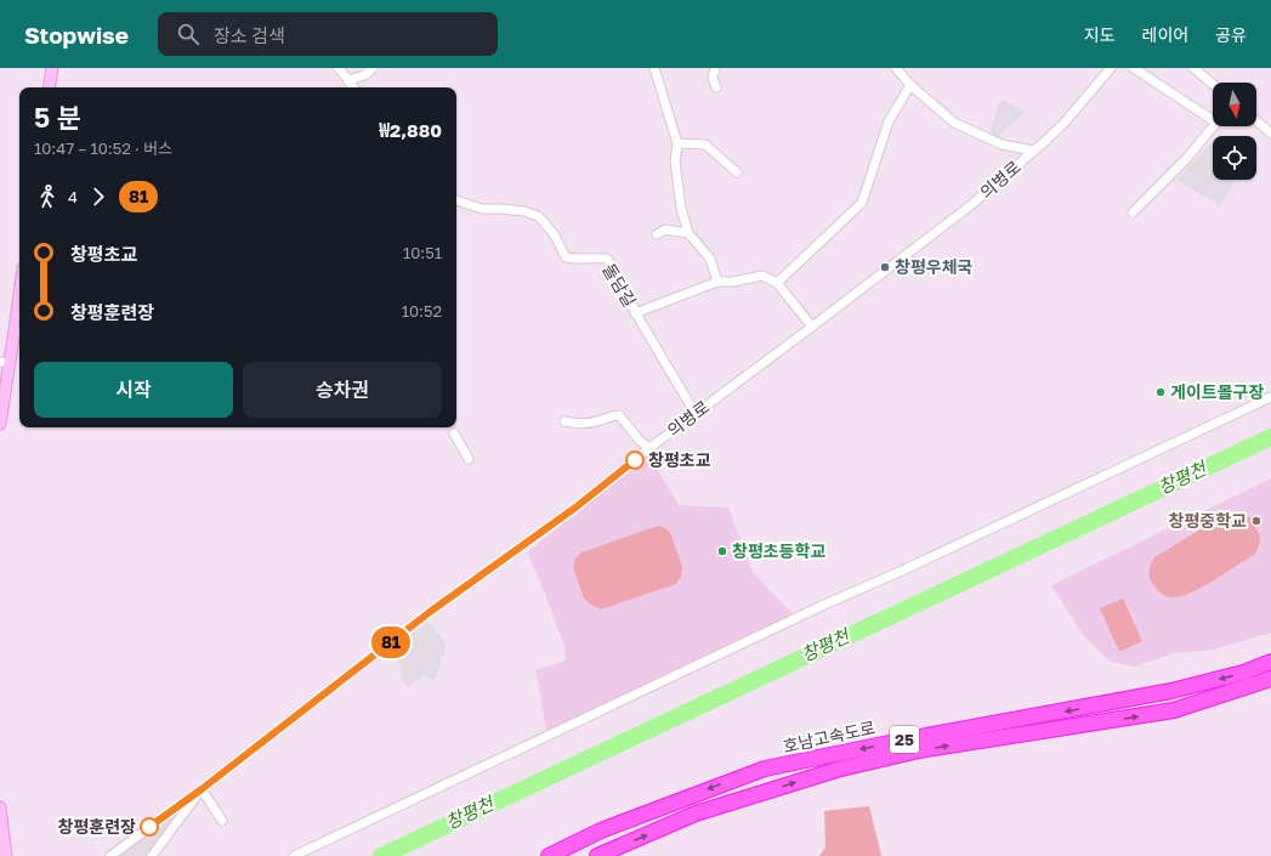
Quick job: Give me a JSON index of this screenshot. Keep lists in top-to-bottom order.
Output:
{
  "streets": {
    "highway": ["호남고속도로", "25"],
    "street": ["의병로", "돌담길"]
  },
  "crossings": [
    ["의병로", "돌담길"]
  ],
  "water": ["창평천"],
  "places": [
    "창평우체국",
    "게이트볼구장",
    "창평초교",
    "창평중학교",
    "창평초등학교",
    "창평훈련장"
  ],
  "lines": ["bus line 81"],
  "north": "bottom",
  "page": {
    "header": "Stopwise",
    "search": "장소 검색",
    "nav": ["지도", "레이어", "공유"],
    "on_map": "81",
    "heading": ["5 분", "10:47 – 10:52 · 버스", "₩2,880"],
    "legs": ["4", "81"],
    "list": [
      {
        "name": "창평초교",
        "value": "10:51"
      },
      {
        "name": "창평훈련장",
        "value": "10:52"
      }
    ],
    "buttons": ["시작", "승차권"]
  }
}
